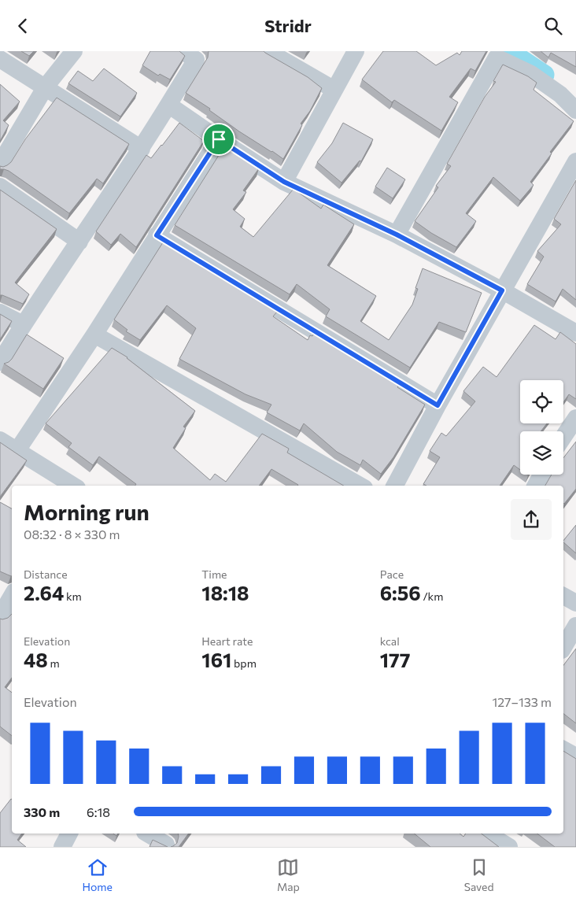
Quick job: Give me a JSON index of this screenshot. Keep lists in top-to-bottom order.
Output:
{
  "page": {
    "header": "Stridr",
    "heading": ["Morning run", "08:32 · 8 × 330 m"],
    "stats": [
      ["Distance", "2.64 km"],
      ["Time", "18:18"],
      ["Pace", "6:56 /km"],
      ["Elevation", "48 m"],
      ["Heart rate", "161 bpm"],
      ["kcal", "177"]
    ],
    "chart": ["Elevation", "127–133 m"],
    "list": [
      {
        "name": "330 m",
        "note": "6:18"
      }
    ],
    "tabs": ["Home", "Map", "Saved"]
  }
}
